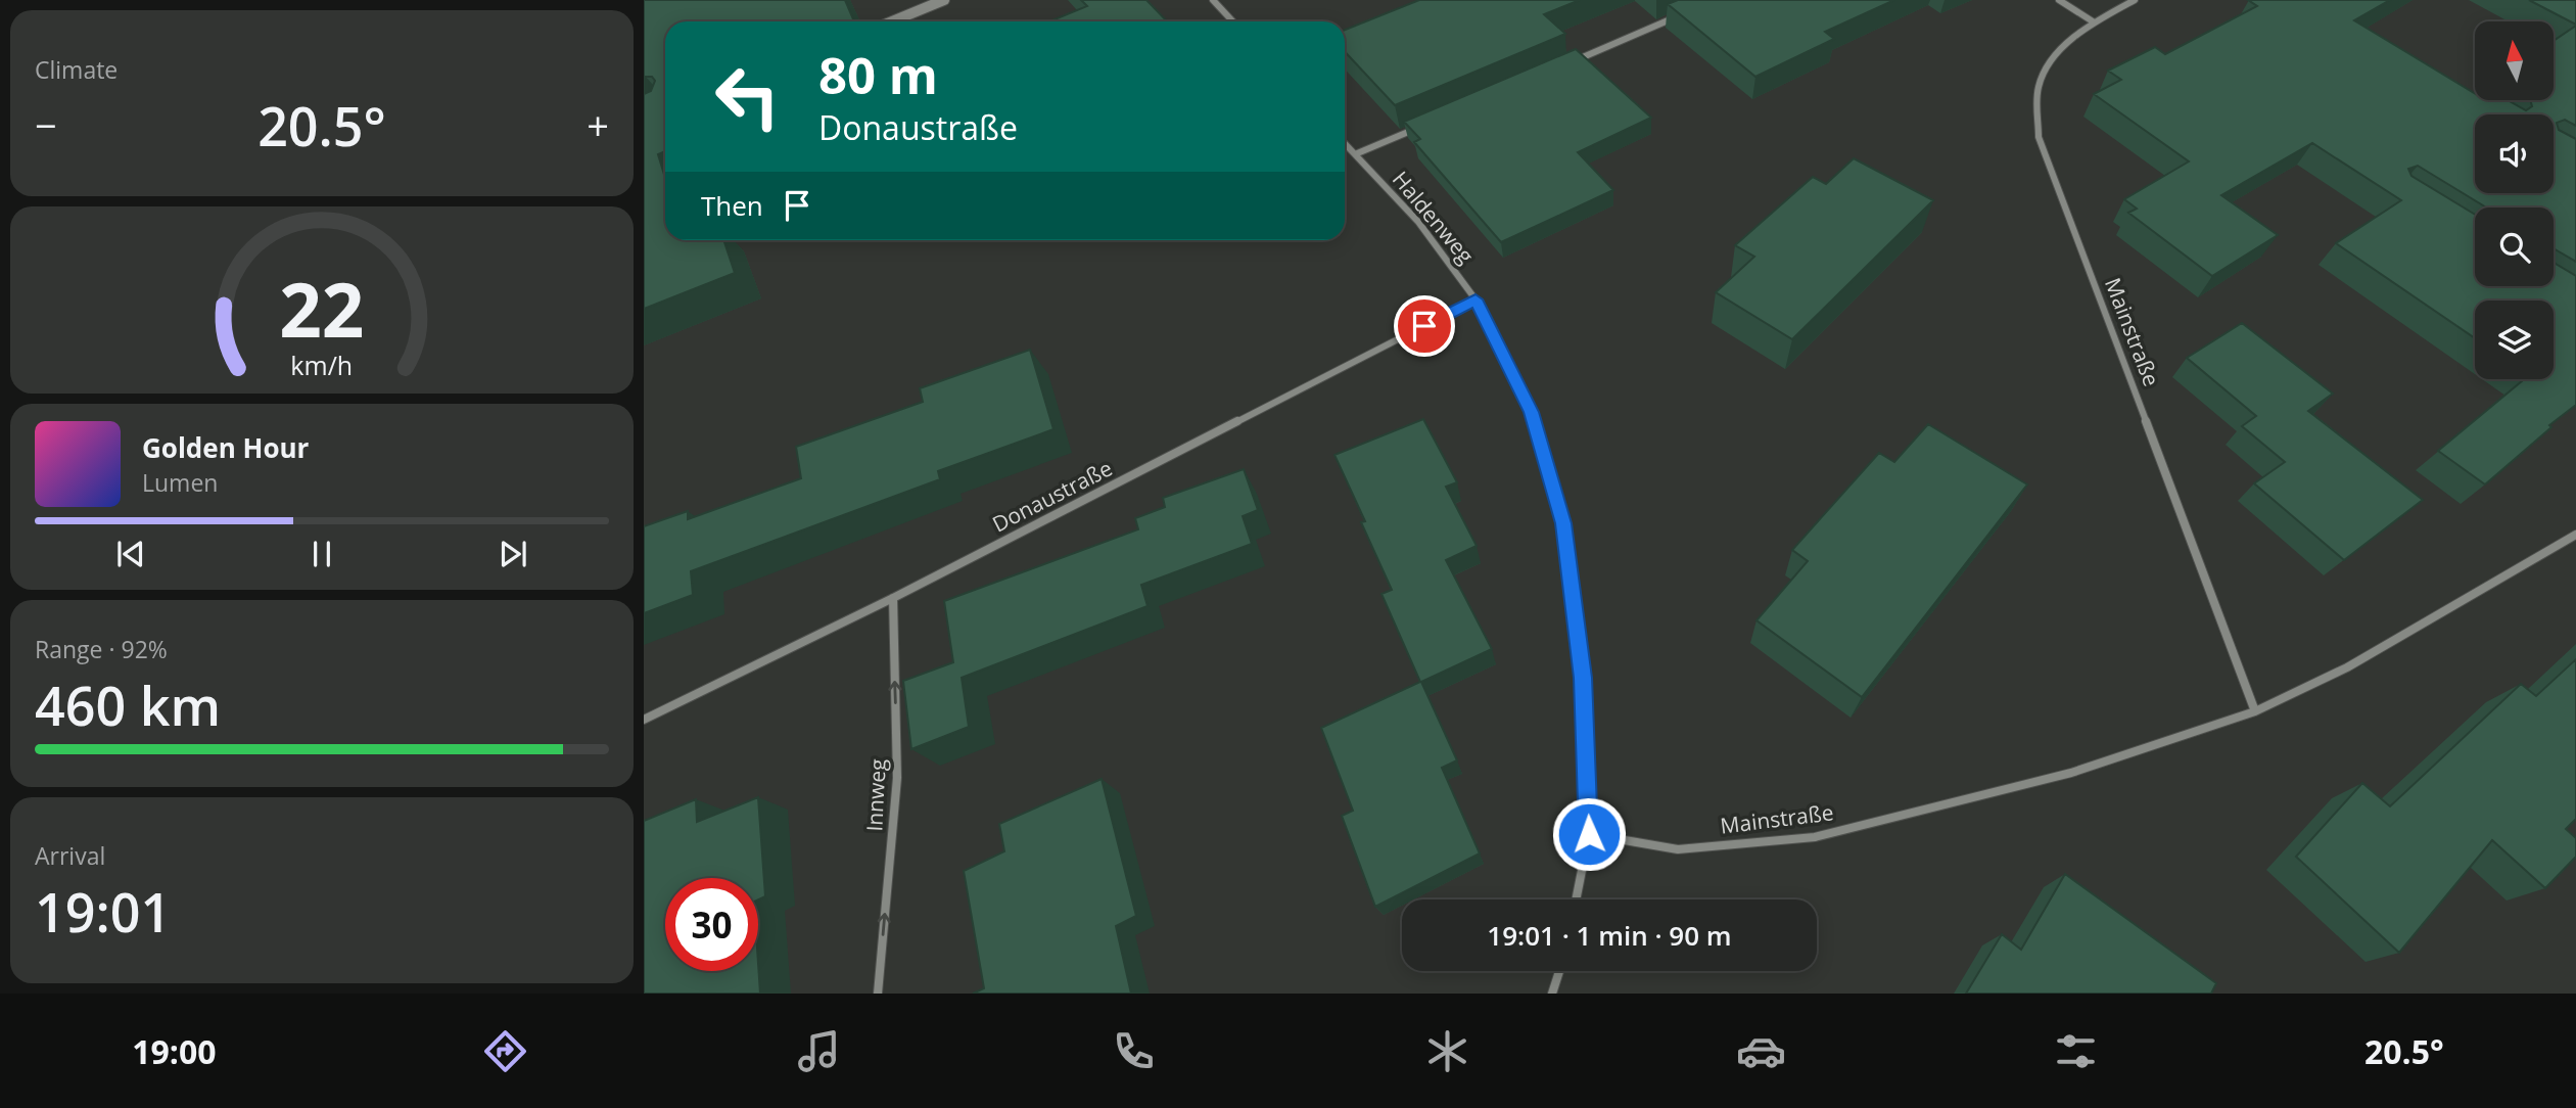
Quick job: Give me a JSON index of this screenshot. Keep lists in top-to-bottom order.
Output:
{
  "streets": {
    "street": [
      "Haldenweg",
      "Mainstraße",
      "Donaustraße",
      "Innweg"
    ]
  },
  "crossings": [
    ["Haldenweg", "Mainstraße"],
    ["Haldenweg", "Donaustraße"],
    ["Donaustraße", "Innweg"]
  ],
  "one_way": ["Innweg"],
  "north": "top",
  "page": {
    "tile": [
      "Climate",
      ["Range · 92%", "460 km"],
      ["Arrival", "19:01"]
    ],
    "turn": ["80 m", "Donaustraße"],
    "heat": ["−", "20.5°", "+"],
    "then": "Then",
    "song": ["Golden Hour", "Lumen"],
    "limit": "30",
    "trip": "19:01 · 1 min · 90 m",
    "tabs": ["19:00", "20.5°"],
    "gauge": ["22", "km/h"]
  }
}
